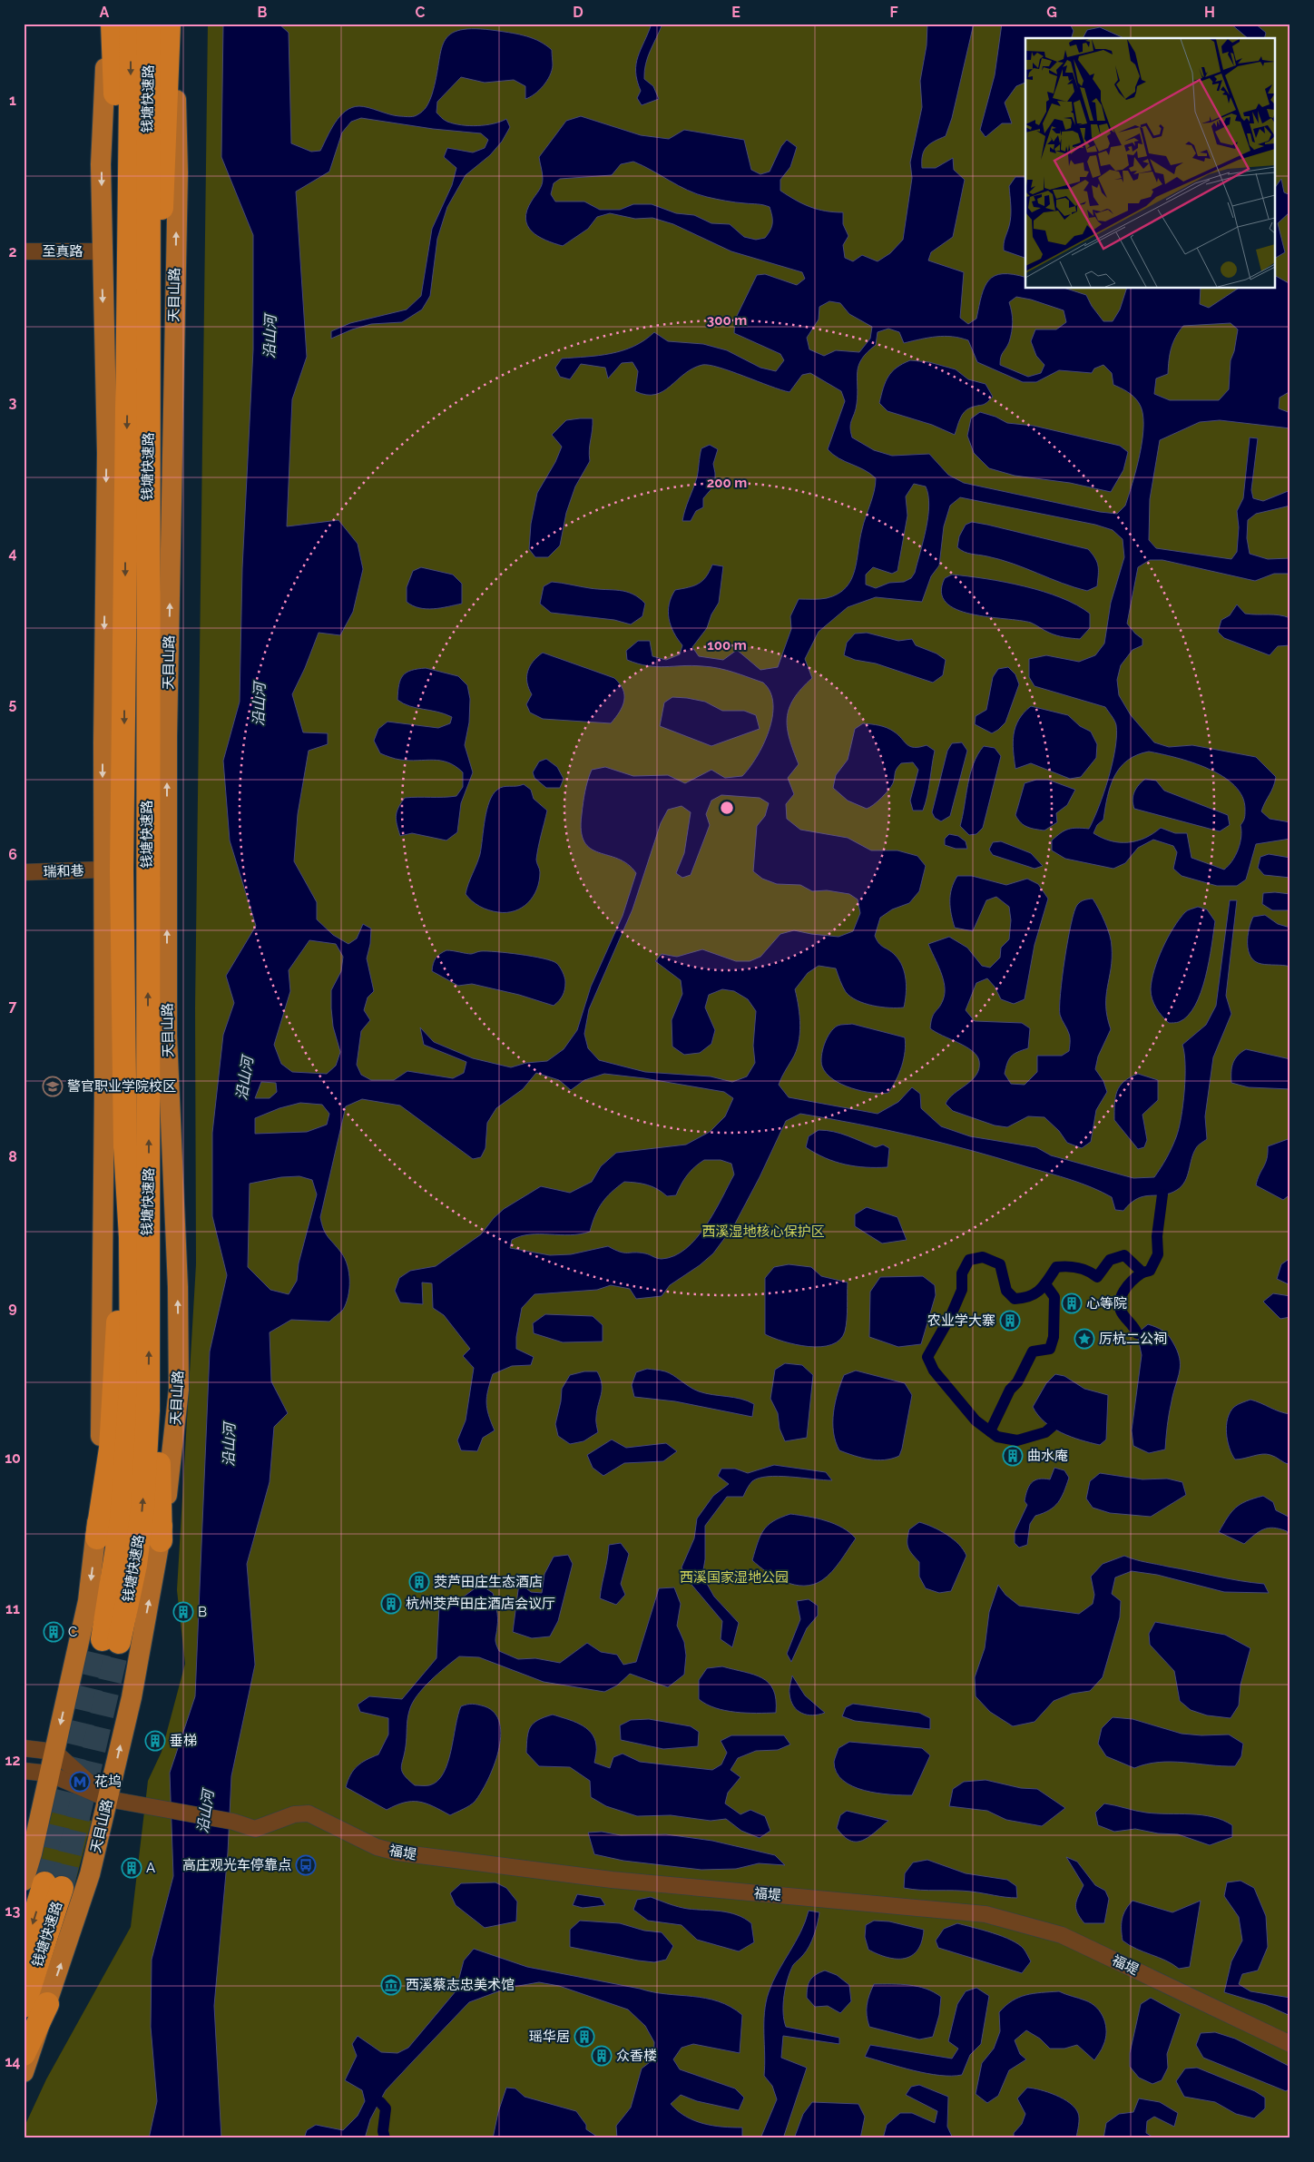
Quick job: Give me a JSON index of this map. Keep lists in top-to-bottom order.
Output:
{
  "streets": {
    "highway": ["钱塘快速路"],
    "main road": ["天目山路"],
    "street": ["至真路", "瑞和巷", "福堤"]
  },
  "crossings": [
    ["天目山路", "福堤"]
  ],
  "water": ["沿山河"],
  "parks": ["西溪湿地核心保护区", "西溪国家湿地公园"],
  "places": {
    "school or university": ["警官职业学院校区"],
    "building": [
      "心等院",
      "农业学大寨",
      "曲水庵",
      "茭芦田庄生态酒店",
      "杭州茭芦田庄酒店会议厅",
      "B",
      "C",
      "垂梯",
      "A",
      "瑶华居",
      "众香楼"
    ],
    "place": ["厉杭二公祠"],
    "metro station": ["花坞"],
    "bus stop": ["高庄观光车停靠点"],
    "museum": ["西溪蔡志忠美术馆"]
  },
  "grid": {
    "columns": [
      "A",
      "B",
      "C",
      "D",
      "E",
      "F",
      "G",
      "H"
    ],
    "rows": [
      "1",
      "2",
      "3",
      "4",
      "5",
      "6",
      "7",
      "8",
      "9",
      "10",
      "11",
      "12",
      "13",
      "14"
    ]
  },
  "rings": ["300 m", "200 m", "100 m"]
}
